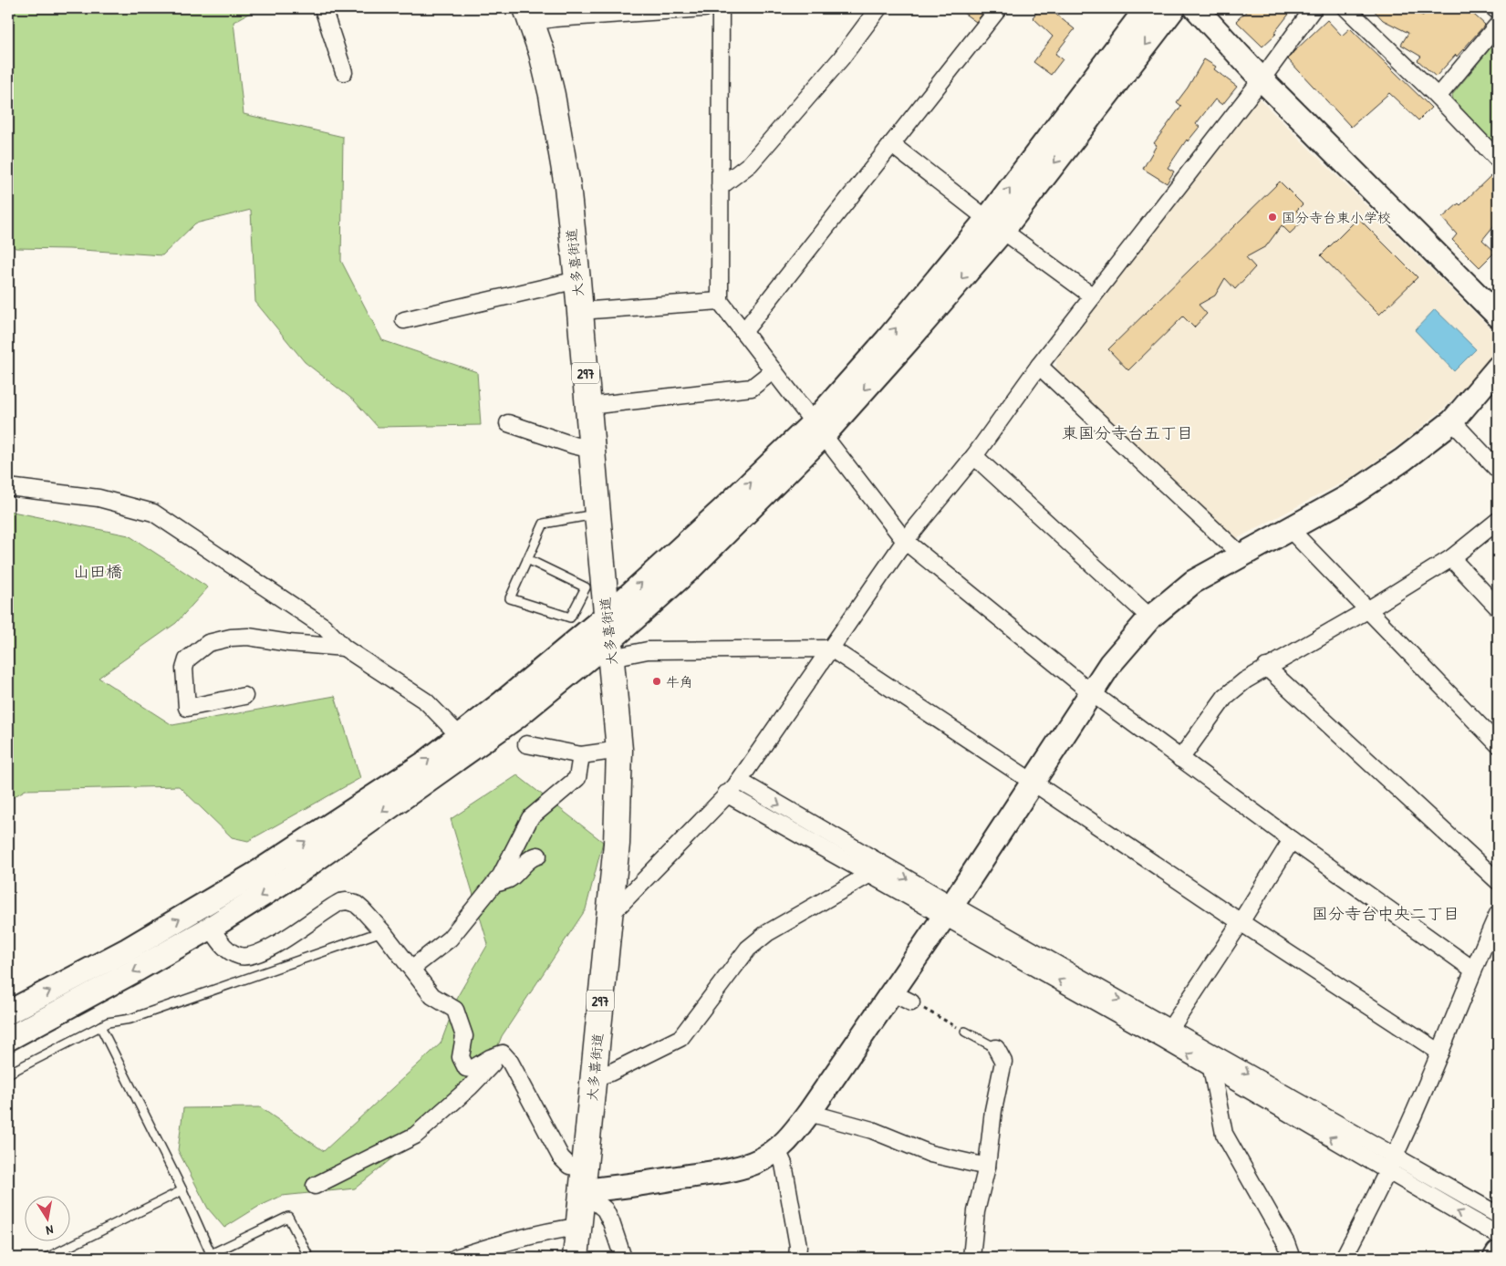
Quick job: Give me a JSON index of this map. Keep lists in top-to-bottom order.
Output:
{
  "streets": {
    "highway": ["大多喜街道", "297"]
  },
  "districts": ["東国分寺台五丁目", "山田橋", "国分寺台中央二丁目"],
  "places": ["国分寺台東小学校", "牛角"],
  "north": "bottom"
}
